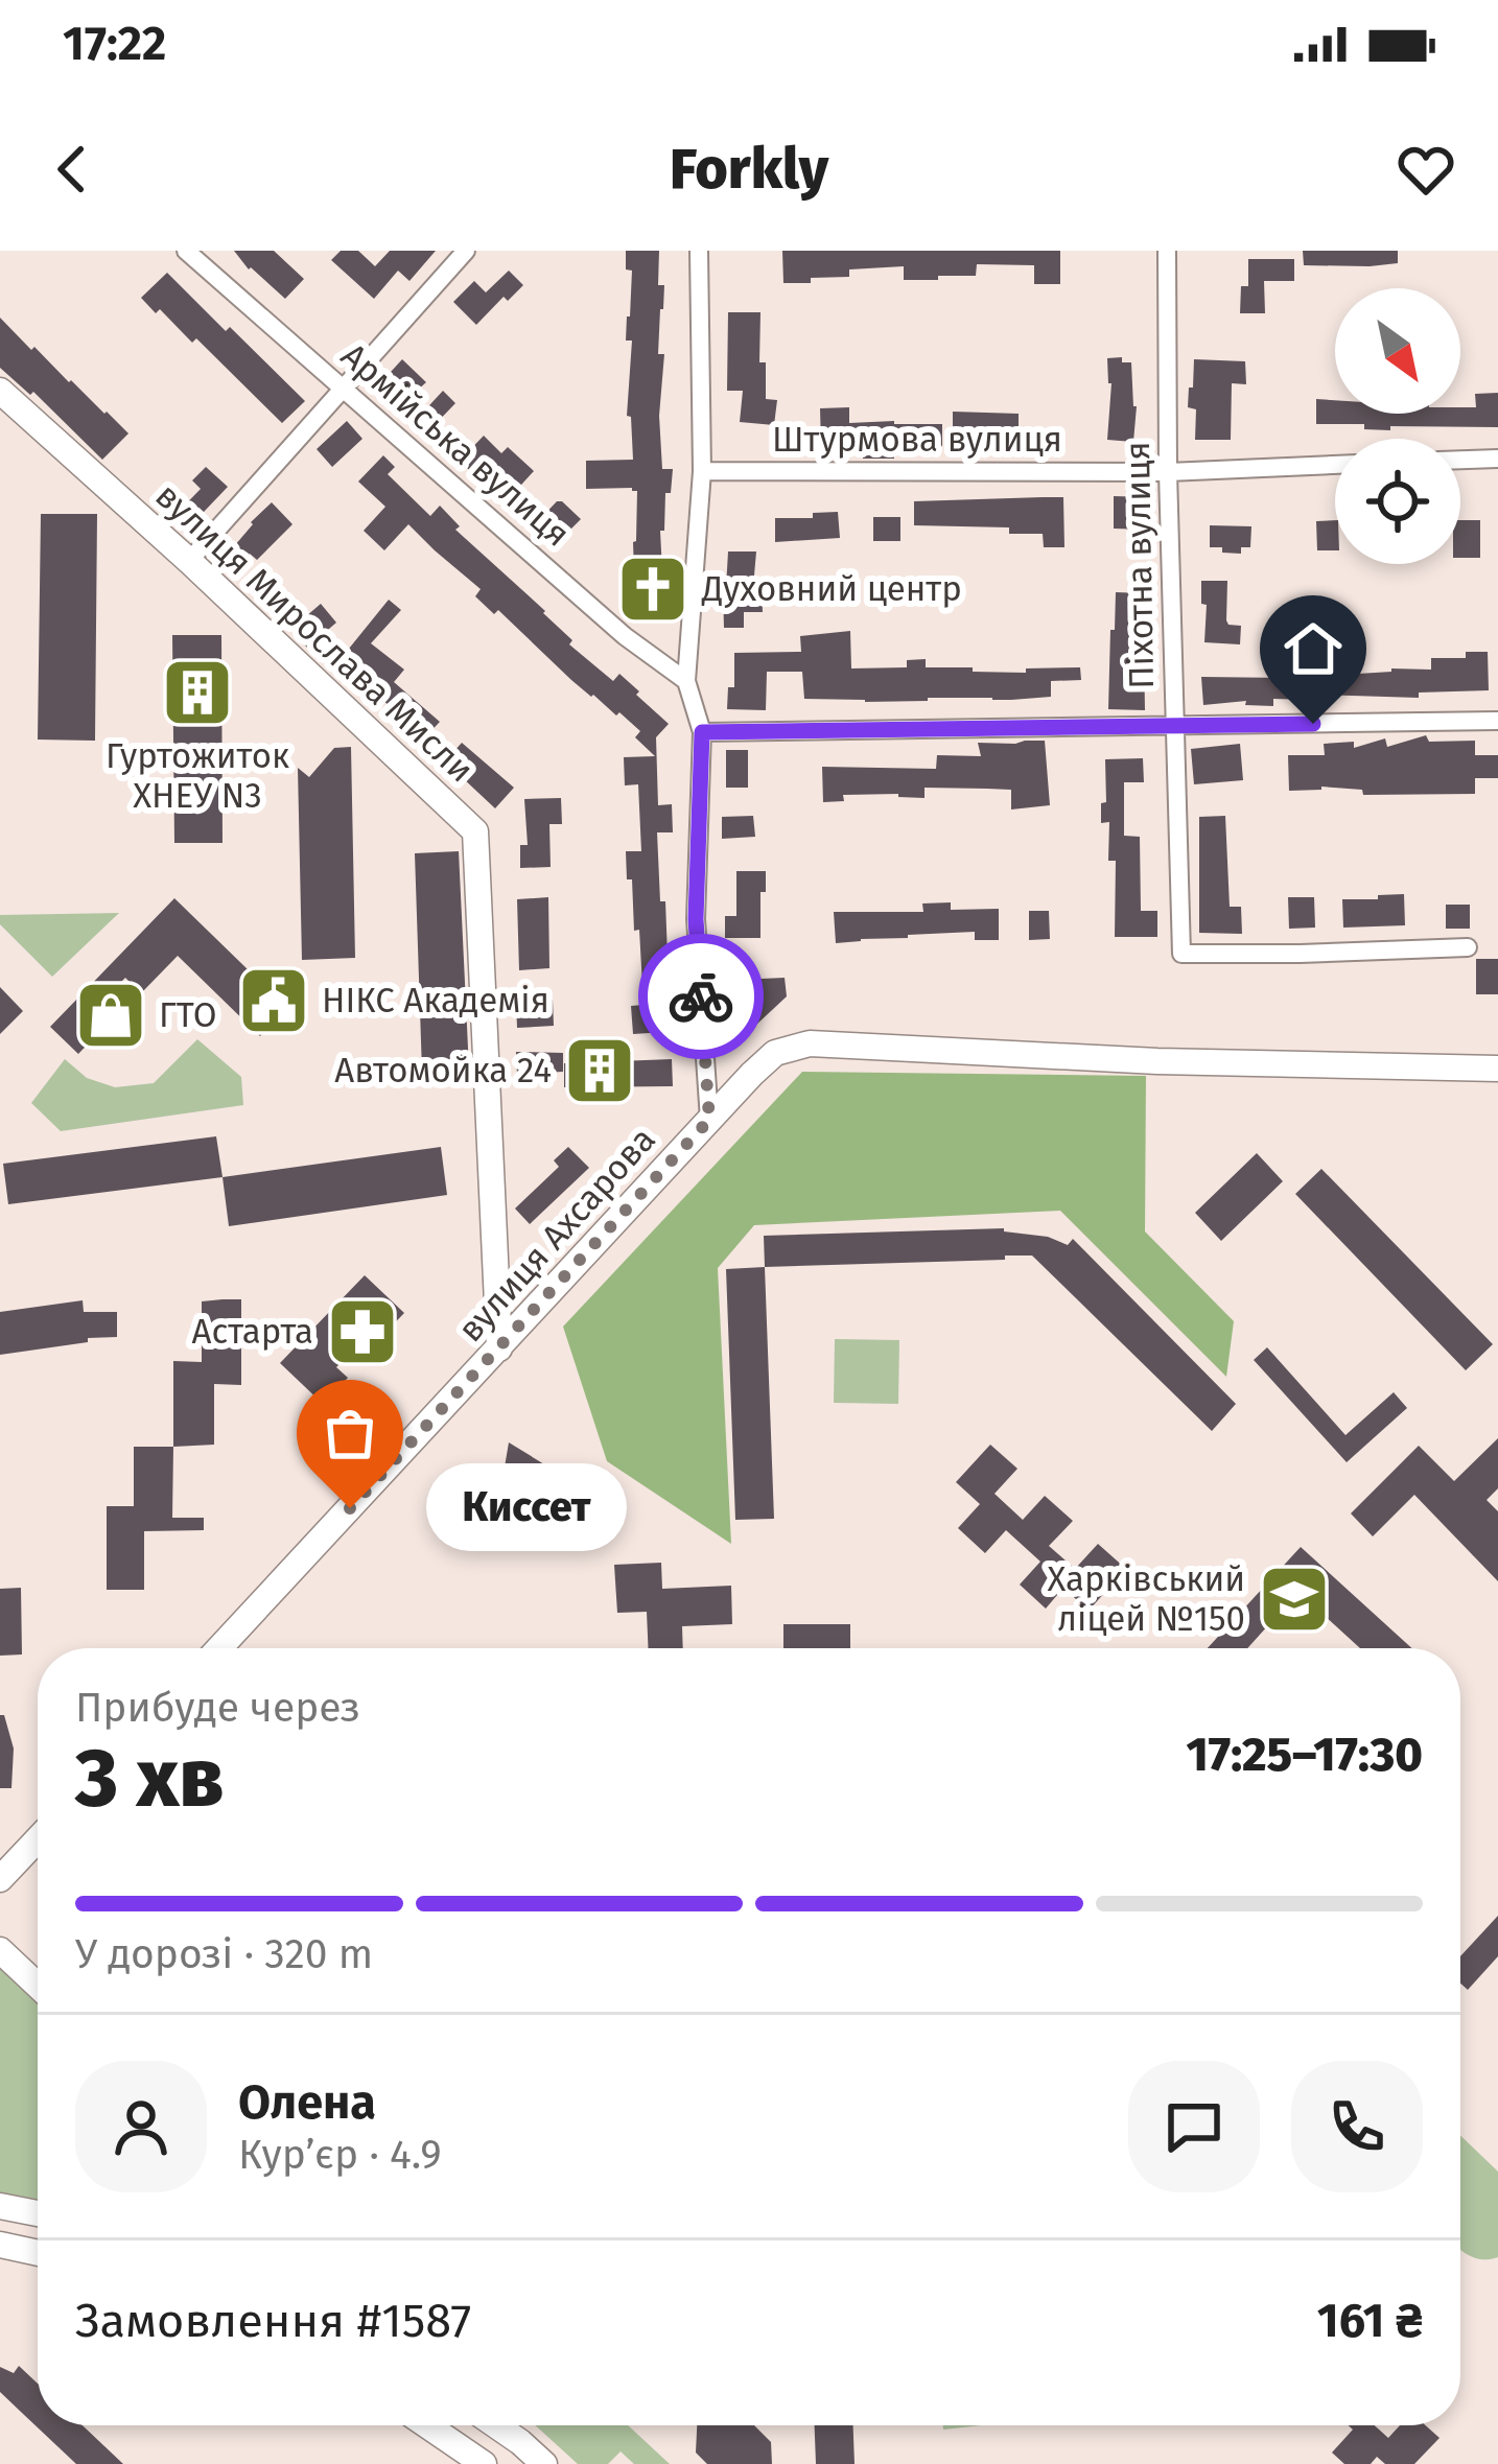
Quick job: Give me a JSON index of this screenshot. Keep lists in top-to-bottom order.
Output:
{
  "streets": {
    "street": [
      "Штурмова вулиця",
      "Армійська вулиця",
      "Піхотна вулиця",
      "вулиця Мирослава Мисли",
      "вулиця Ахсарова"
    ]
  },
  "crossings": [
    ["Штурмова вулиця", "Піхотна вулиця"],
    ["вулиця Мирослава Мисли", "вулиця Ахсарова"]
  ],
  "places": {
    "church": ["Духовний центр"],
    "building": ["Гуртожиток ХНЕУ N3", "Автомойка 24"],
    "public building": ["НІКС Академія"],
    "shop": ["ГТО"],
    "pharmacy": ["Астарта"],
    "other": ["Киссет"],
    "school or university": ["Харківський ліцей №150"]
  },
  "north": "bottom right",
  "page": {
    "status": "17:22",
    "header": "Forkly",
    "bubble": "Киссет",
    "heading": ["3 хв", "Прибуде через", "17:25–17:30"],
    "panel": [
      "Олена",
      "Кур’єр · 4.9",
      "Замовлення #1587",
      "161 ₴"
    ],
    "bar": "У дорозі · 320 m"
  }
}
